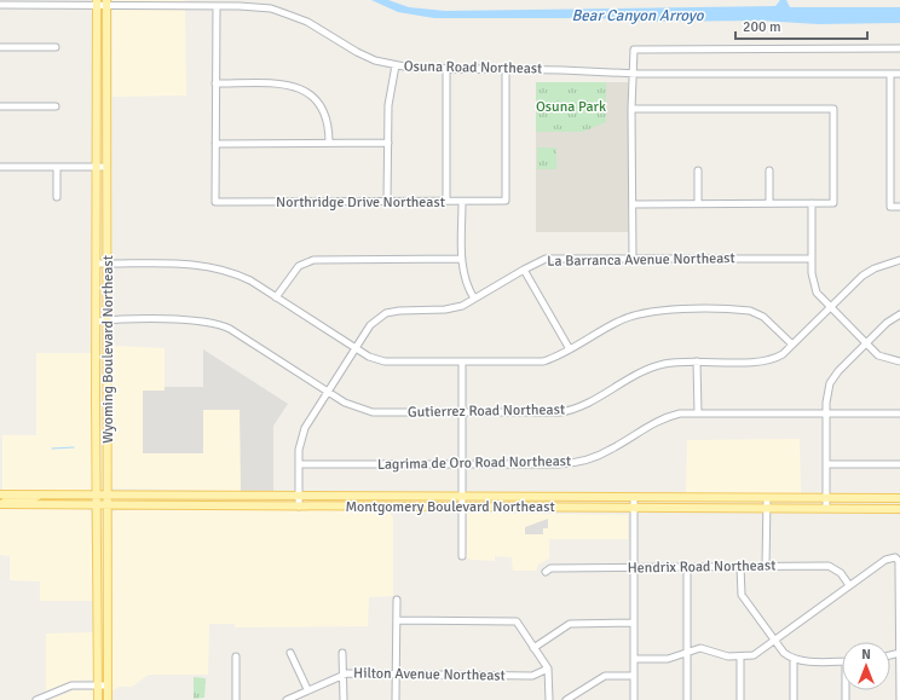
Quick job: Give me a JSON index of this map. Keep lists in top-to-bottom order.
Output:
{
  "streets": {
    "main road": ["Wyoming Boulevard Northeast", "Montgomery Boulevard Northeast"],
    "street": [
      "Osuna Road Northeast",
      "Northridge Drive Northeast",
      "La Barranca Avenue Northeast",
      "Gutierrez Road Northeast",
      "Lagrima de Oro Road Northeast",
      "Hendrix Road Northeast",
      "Hilton Avenue Northeast"
    ]
  },
  "crossings": [
    ["Osuna Road Northeast", "Northridge Drive Northeast"],
    ["Osuna Road Northeast", "Wyoming Boulevard Northeast"],
    ["La Barranca Avenue Northeast", "Gutierrez Road Northeast"],
    ["La Barranca Avenue Northeast", "Lagrima de Oro Road Northeast"],
    ["La Barranca Avenue Northeast", "Montgomery Boulevard Northeast"],
    ["Wyoming Boulevard Northeast", "Gutierrez Road Northeast"],
    ["Wyoming Boulevard Northeast", "Montgomery Boulevard Northeast"]
  ],
  "water": ["Bear Canyon Arroyo"],
  "parks": ["Osuna Park"],
  "scale_bar": "200 m",
  "north": "top"
}
